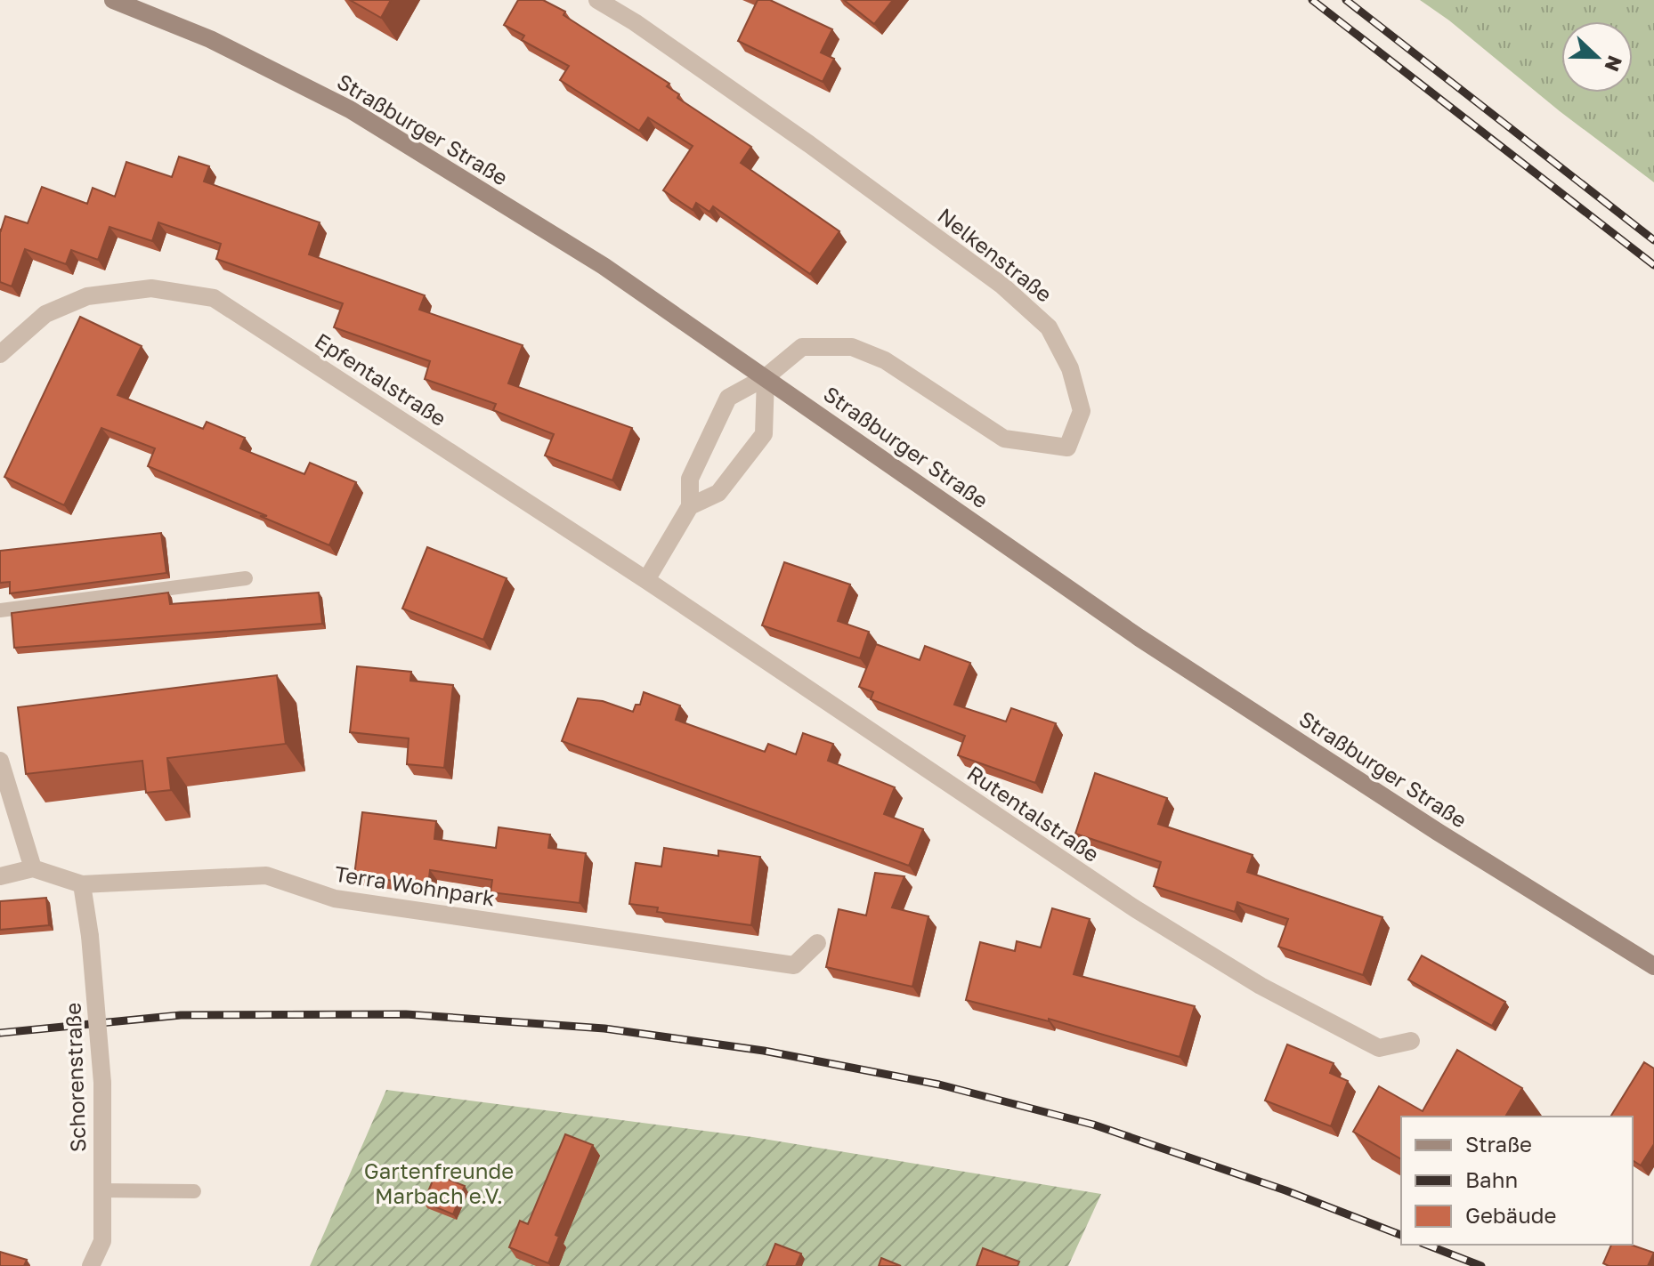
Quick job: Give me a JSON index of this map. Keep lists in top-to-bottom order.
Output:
{
  "streets": {
    "main road": ["Straßburger Straße"],
    "street": [
      "Nelkenstraße",
      "Epfentalstraße",
      "Rutentalstraße",
      "Terra Wohnpark",
      "Schorenstraße"
    ]
  },
  "crossings": [
    ["Straßburger Straße", "Nelkenstraße"],
    ["Epfentalstraße", "Rutentalstraße"],
    ["Terra Wohnpark", "Schorenstraße"]
  ],
  "parks": ["Gartenfreunde Marbach e.V."],
  "legend": ["Straße", "Bahn", "Gebäude"],
  "north": "right"
}
